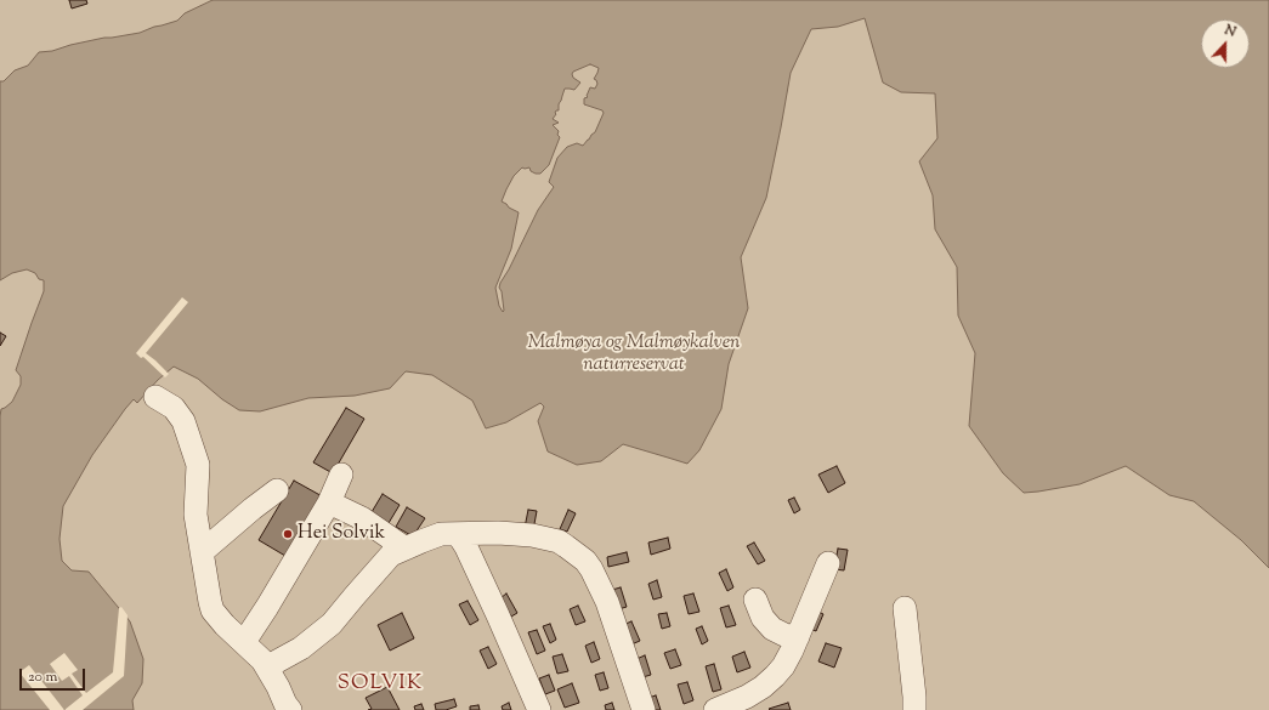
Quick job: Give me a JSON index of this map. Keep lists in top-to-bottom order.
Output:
{
  "districts": ["SOLVIK"],
  "parks": ["Malmøya og Malmøykalven naturreservat"],
  "places": ["Hei Solvik"],
  "scale_bar": "20 m",
  "north": "top"
}
